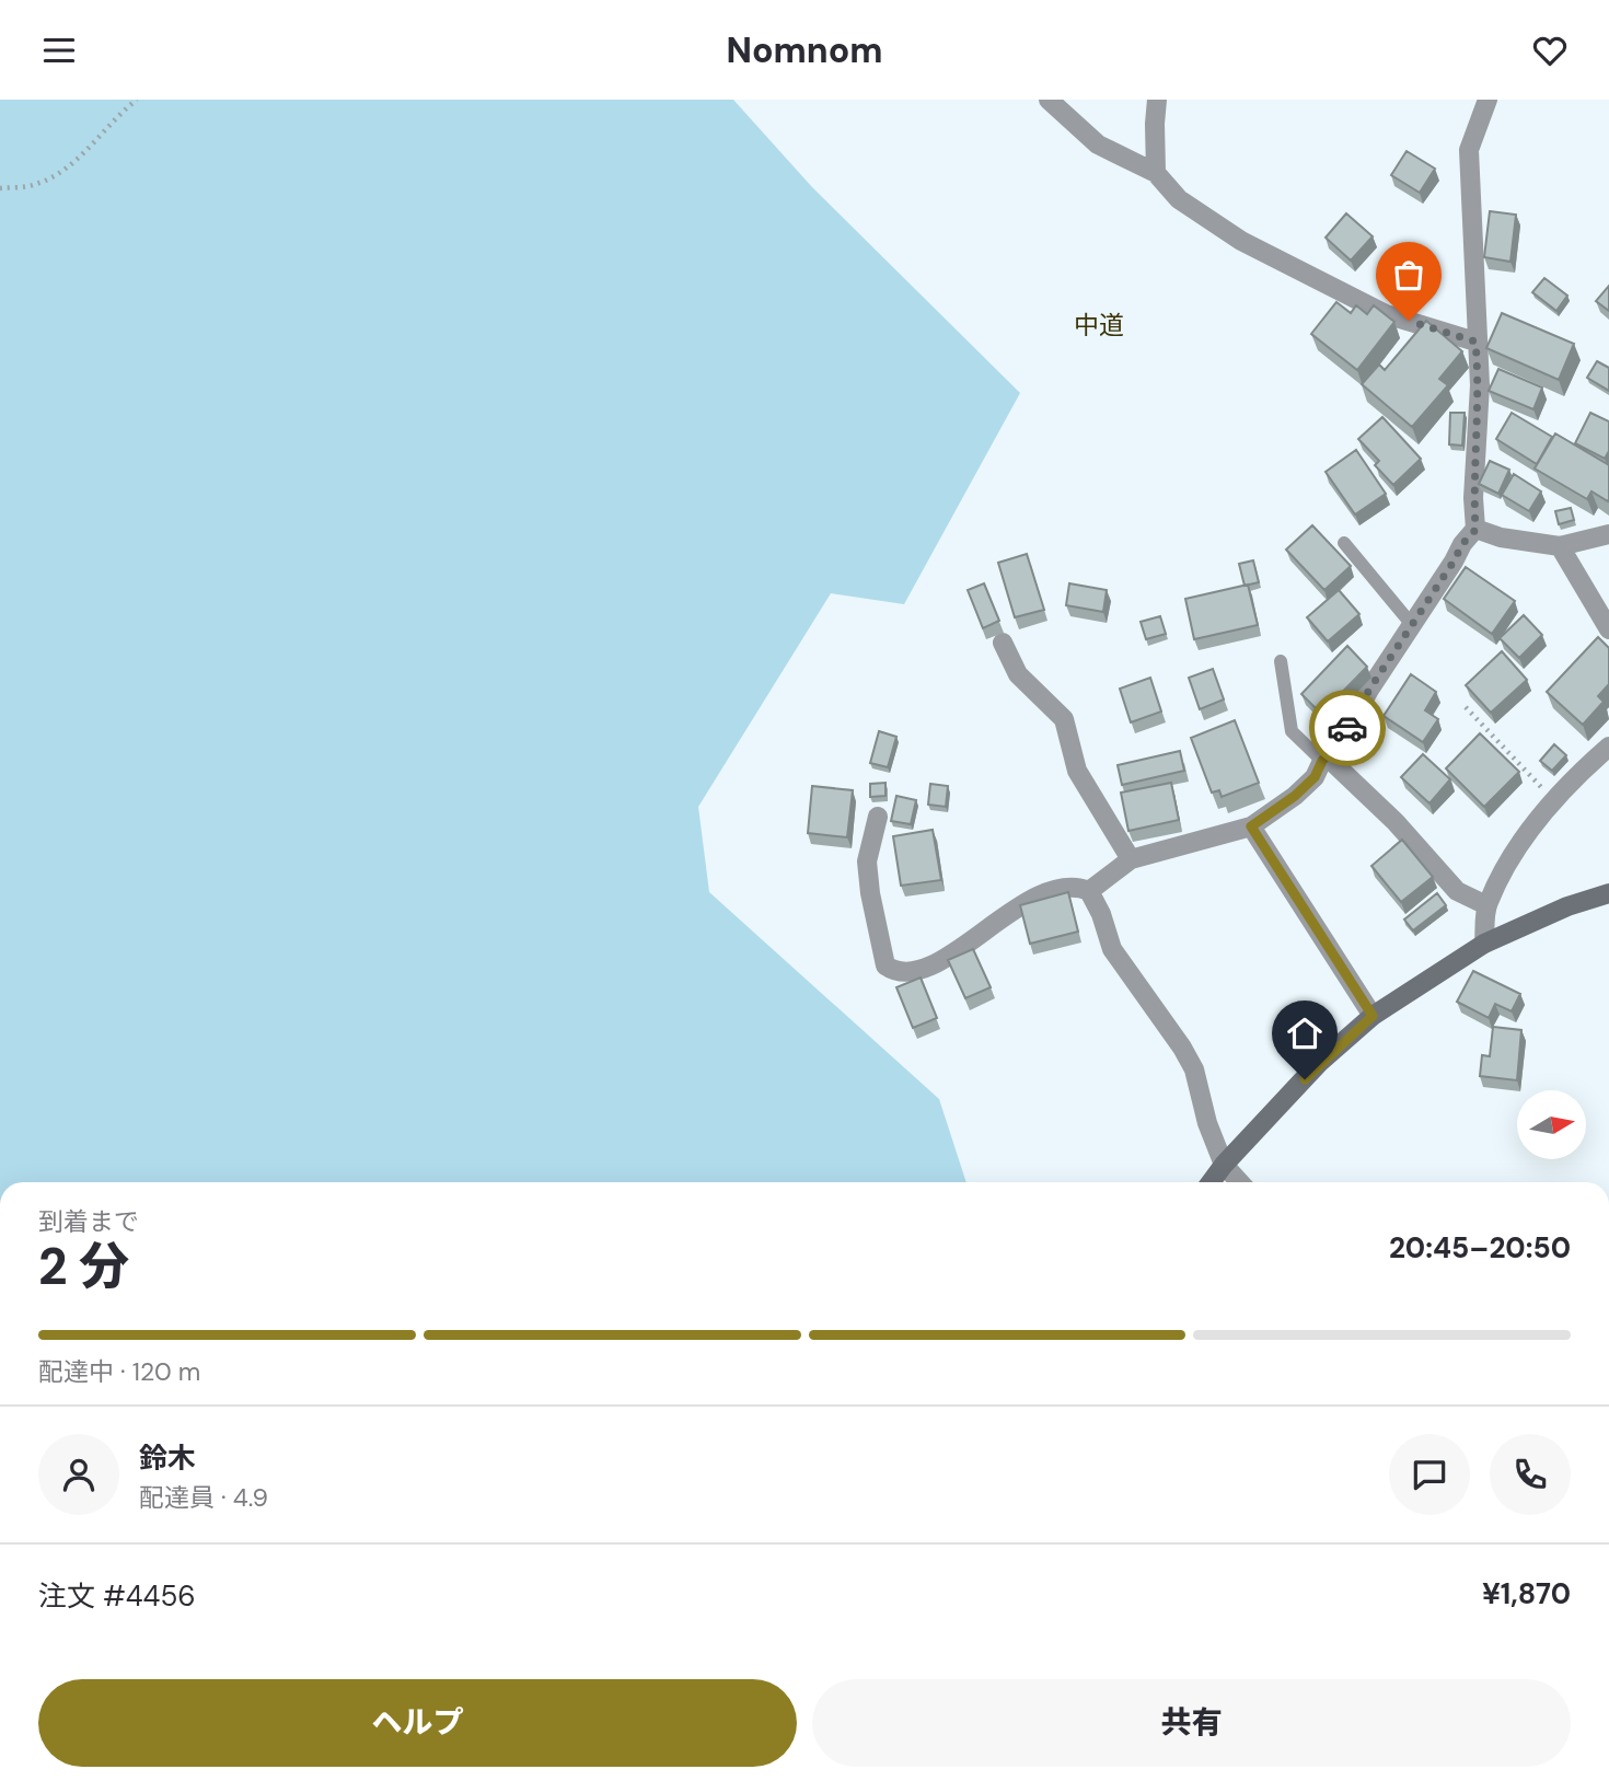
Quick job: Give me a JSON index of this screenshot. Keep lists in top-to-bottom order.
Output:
{
  "districts": ["中道"],
  "north": "right",
  "page": {
    "header": "Nomnom",
    "heading": ["2 分", "到着まで", "20:45–20:50"],
    "panel": [
      "鈴木",
      "配達員 · 4.9",
      "注文 #4456",
      "¥1,870"
    ],
    "bar": "配達中 · 120 m",
    "buttons": ["ヘルプ", "共有"]
  }
}
